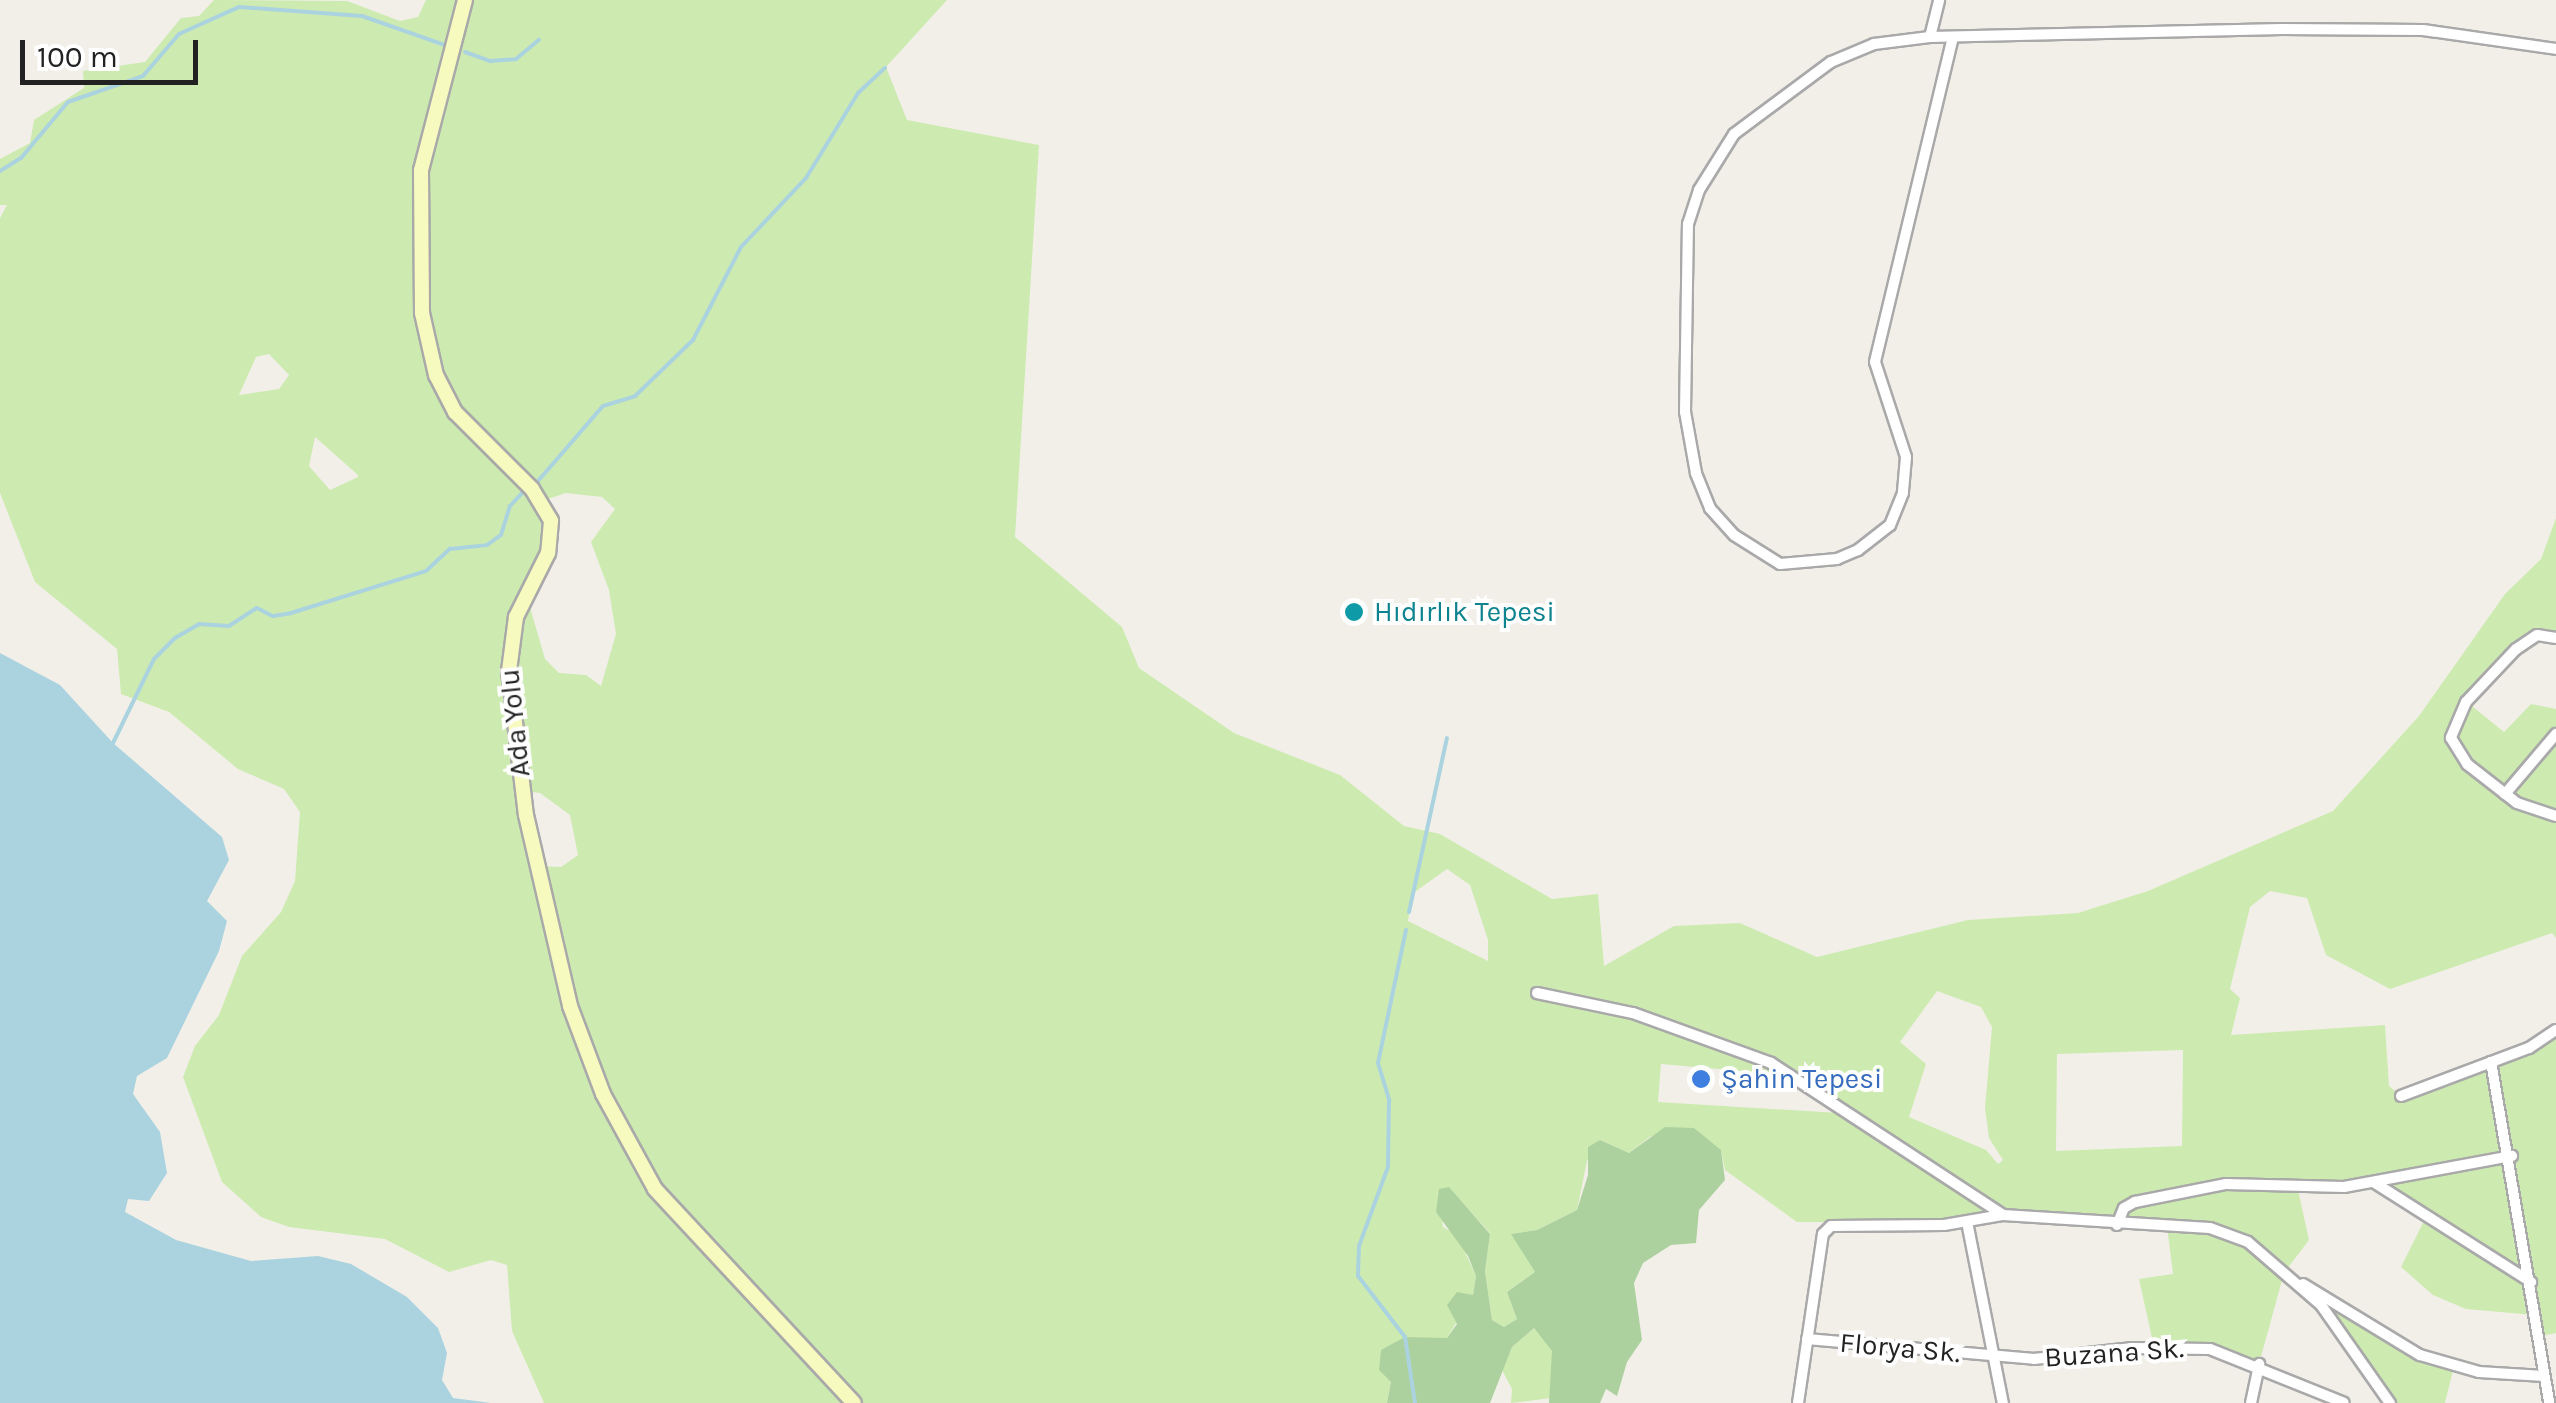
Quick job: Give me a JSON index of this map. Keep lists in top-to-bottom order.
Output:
{
  "streets": {
    "street": ["Ada Yolu", "Florya Sk.", "Buzana Sk."]
  },
  "crossings": [
    ["Florya Sk.", "Buzana Sk."]
  ],
  "places": ["Hıdırlık Tepesi", "Şahin Tepesi"],
  "scale_bar": "100 m"
}
